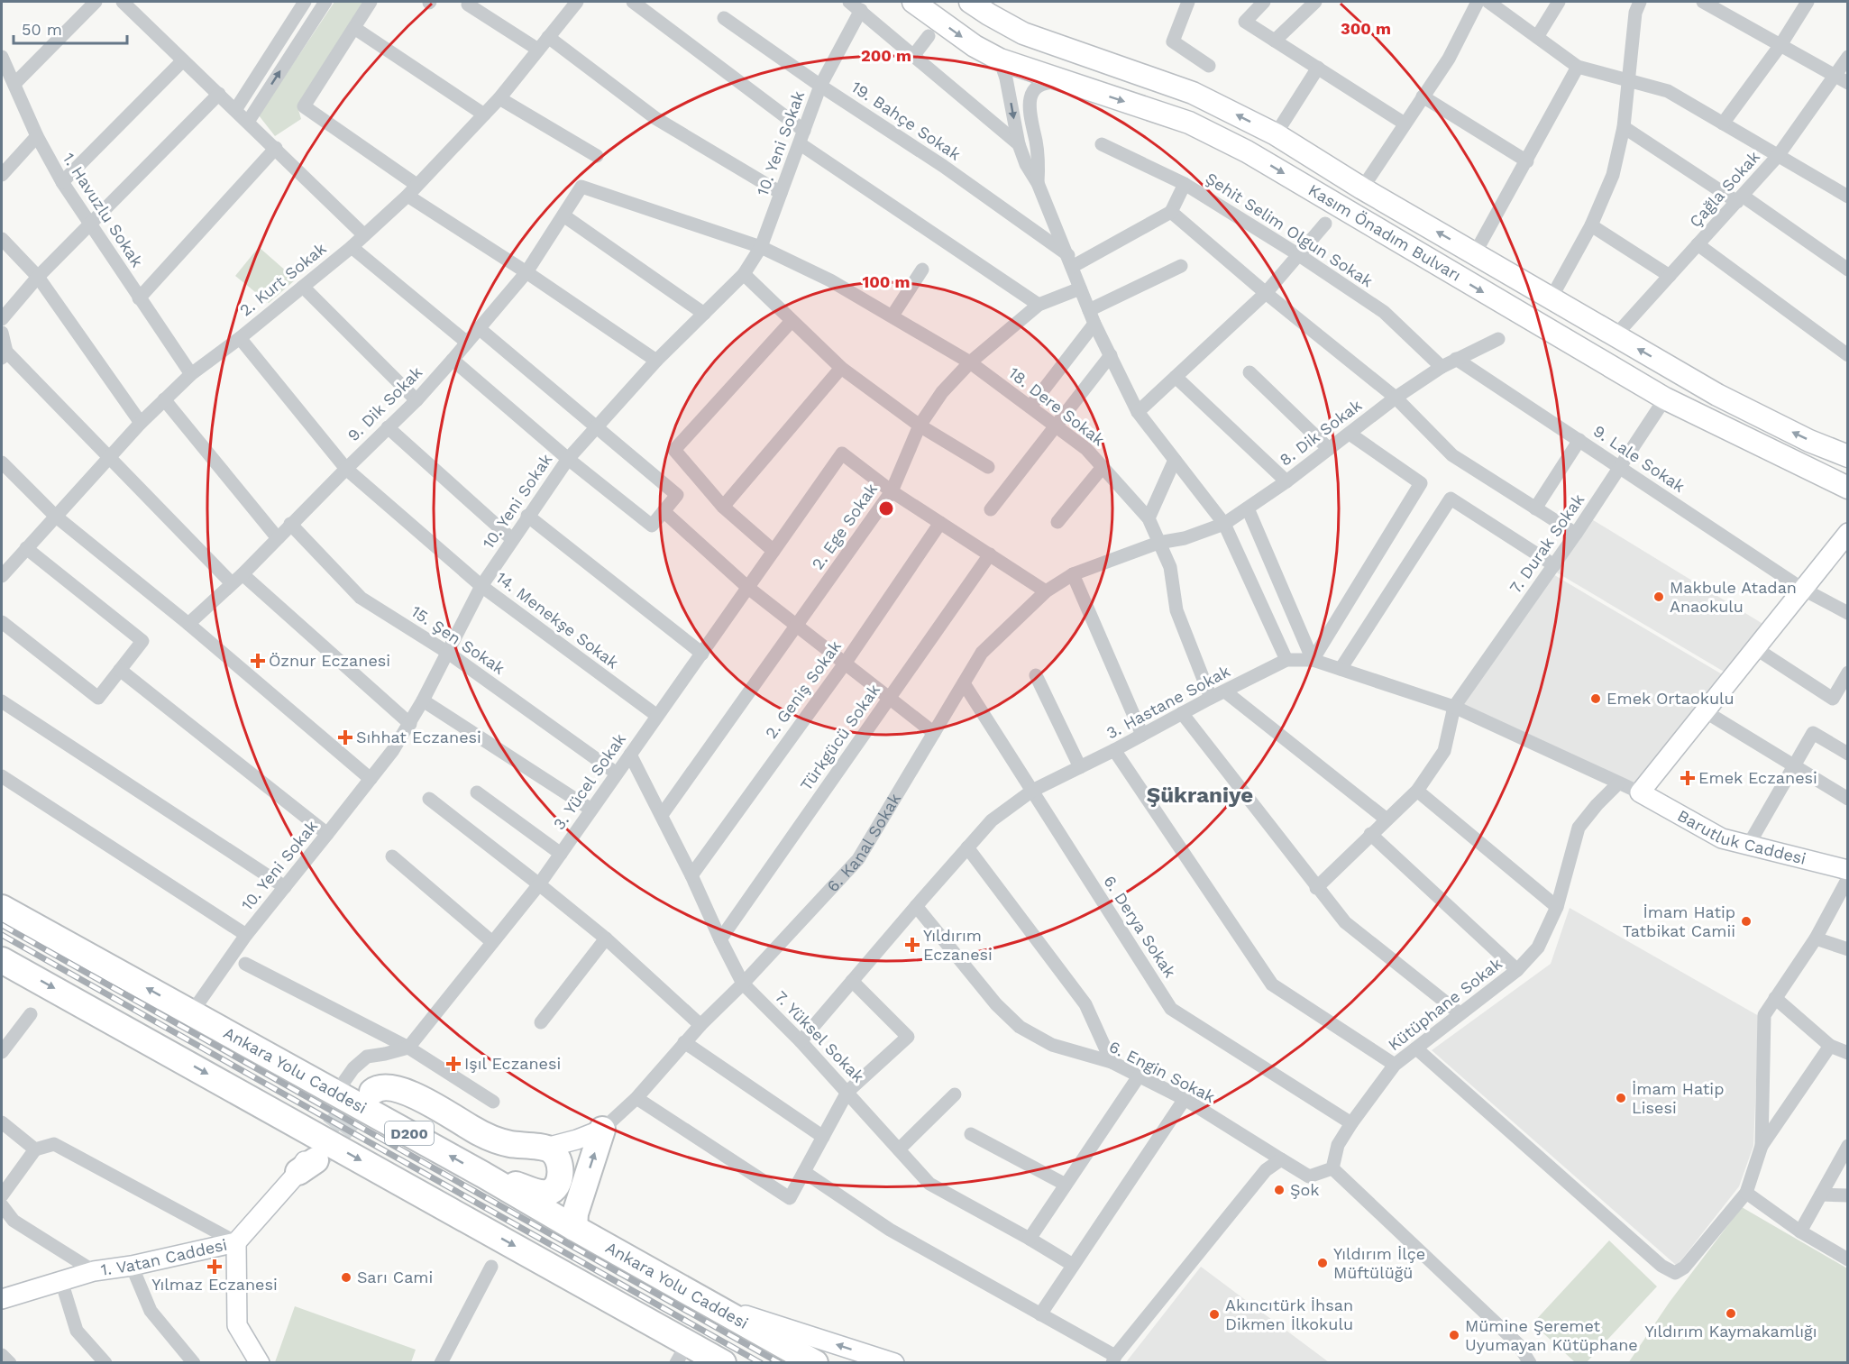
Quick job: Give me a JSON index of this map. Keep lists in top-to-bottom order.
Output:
{
  "streets": {
    "highway": ["Ankara Yolu Caddesi", "D200"],
    "main road": [
      "Kasım Önadım Bulvarı",
      "Barutluk Caddesi",
      "6. Kanal Sokak",
      "1. Vatan Caddesi"
    ],
    "street": [
      "19. Bahçe Sokak",
      "10. Yeni Sokak",
      "Çağla Sokak",
      "1. Havuzlu Sokak",
      "Şehit Selim Olgun Sokak",
      "2. Kurt Sokak",
      "9. Dik Sokak",
      "18. Dere Sokak",
      "8. Dik Sokak",
      "9. Lale Sokak",
      "2. Ege Sokak",
      "7. Durak Sokak",
      "14. Menekşe Sokak",
      "15. Şen Sokak",
      "2. Geniş Sokak",
      "3. Hastane Sokak",
      "Türkgücü Sokak",
      "3. Yücel Sokak",
      "6. Derya Sokak",
      "Kütüphane Sokak",
      "7. Yüksel Sokak",
      "6. Engin Sokak"
    ]
  },
  "crossings": [
    ["19. Bahçe Sokak", "10. Yeni Sokak"],
    ["10. Yeni Sokak", "18. Dere Sokak"],
    ["10. Yeni Sokak", "14. Menekşe Sokak"],
    ["10. Yeni Sokak", "15. Şen Sokak"],
    ["10. Yeni Sokak", "Ankara Yolu Caddesi"],
    ["Çağla Sokak", "Kasım Önadım Bulvarı"],
    ["1. Havuzlu Sokak", "2. Kurt Sokak"],
    ["Şehit Selim Olgun Sokak", "8. Dik Sokak"],
    ["Kasım Önadım Bulvarı", "7. Durak Sokak"],
    ["2. Kurt Sokak", "14. Menekşe Sokak"],
    ["9. Dik Sokak", "18. Dere Sokak"],
    ["9. Dik Sokak", "14. Menekşe Sokak"],
    ["9. Dik Sokak", "15. Şen Sokak"],
    ["18. Dere Sokak", "8. Dik Sokak"],
    ["18. Dere Sokak", "2. Ege Sokak"],
    ["18. Dere Sokak", "3. Hastane Sokak"],
    ["18. Dere Sokak", "6. Kanal Sokak"],
    ["8. Dik Sokak", "9. Lale Sokak"],
    ["8. Dik Sokak", "6. Kanal Sokak"],
    ["9. Lale Sokak", "7. Durak Sokak"],
    ["2. Ege Sokak", "3. Yücel Sokak"],
    ["2. Ege Sokak", "7. Yüksel Sokak"],
    ["7. Durak Sokak", "3. Hastane Sokak"],
    ["14. Menekşe Sokak", "3. Yücel Sokak"],
    ["15. Şen Sokak", "3. Yücel Sokak"],
    ["2. Geniş Sokak", "7. Yüksel Sokak"],
    ["3. Hastane Sokak", "Barutluk Caddesi"],
    ["3. Hastane Sokak", "6. Derya Sokak"],
    ["3. Hastane Sokak", "Kütüphane Sokak"],
    ["3. Hastane Sokak", "7. Yüksel Sokak"],
    ["3. Hastane Sokak", "6. Engin Sokak"],
    ["Türkgücü Sokak", "7. Yüksel Sokak"],
    ["3. Yücel Sokak", "7. Yüksel Sokak"],
    ["6. Kanal Sokak", "6. Derya Sokak"],
    ["6. Kanal Sokak", "7. Yüksel Sokak"],
    ["6. Derya Sokak", "Kütüphane Sokak"]
  ],
  "districts": ["Şükraniye"],
  "places": {
    "other": [
      "Makbule Atadan Anaokulu",
      "Emek Ortaokulu",
      "İmam Hatip Tatbikat Camii",
      "İmam Hatip Lisesi",
      "Şok",
      "Yıldırım İlçe Müftülüğü",
      "Sarı Cami",
      "Yıldırım Kaymakamlığı",
      "Akıncıtürk İhsan Dikmen İlkokulu",
      "Mümine Şeremet Uyumayan Kütüphane"
    ],
    "health": [
      "Öznur Eczanesi",
      "Sıhhat Eczanesi",
      "Emek Eczanesi",
      "Yıldırım Eczanesi",
      "Işıl Eczanesi",
      "Yılmaz Eczanesi"
    ]
  },
  "scale_bar": "50 m",
  "rings": ["300 m", "200 m", "100 m"]
}
